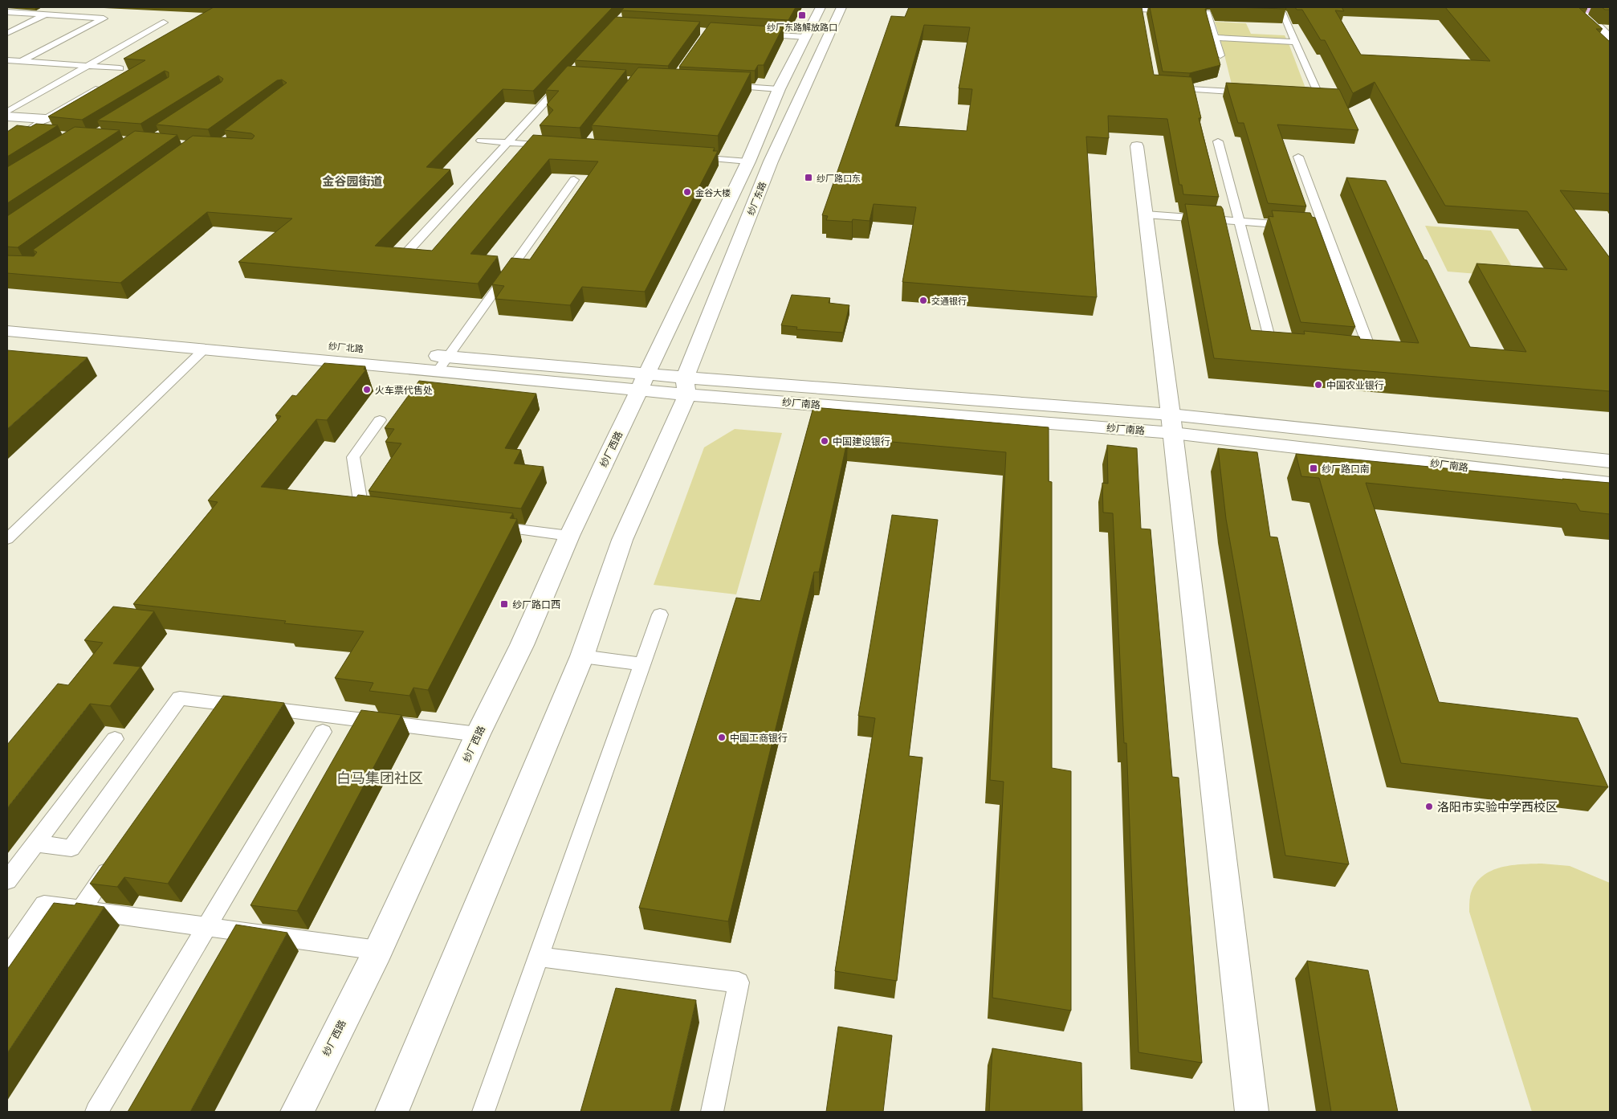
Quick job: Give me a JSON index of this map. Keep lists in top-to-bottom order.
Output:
{
  "streets": {
    "main road": [
      "纱厂东路",
      "纱厂北路",
      "纱厂南路",
      "纱厂西路"
    ]
  },
  "crossings": [
    ["纱厂东路", "纱厂南路"],
    ["纱厂北路", "纱厂南路"],
    ["纱厂北路", "纱厂西路"],
    ["纱厂南路", "纱厂西路"]
  ],
  "districts": ["金谷园街道", "白马集团社区"],
  "places": {
    "transit": [
      "纱厂东路解放路口",
      "纱厂路口东",
      "纱厂路口南",
      "纱厂路口西"
    ],
    "other": [
      "金谷大楼",
      "交通银行",
      "中国农业银行",
      "火车票代售处",
      "中国建设银行",
      "中国工商银行",
      "洛阳市实验中学西校区"
    ]
  }
}
